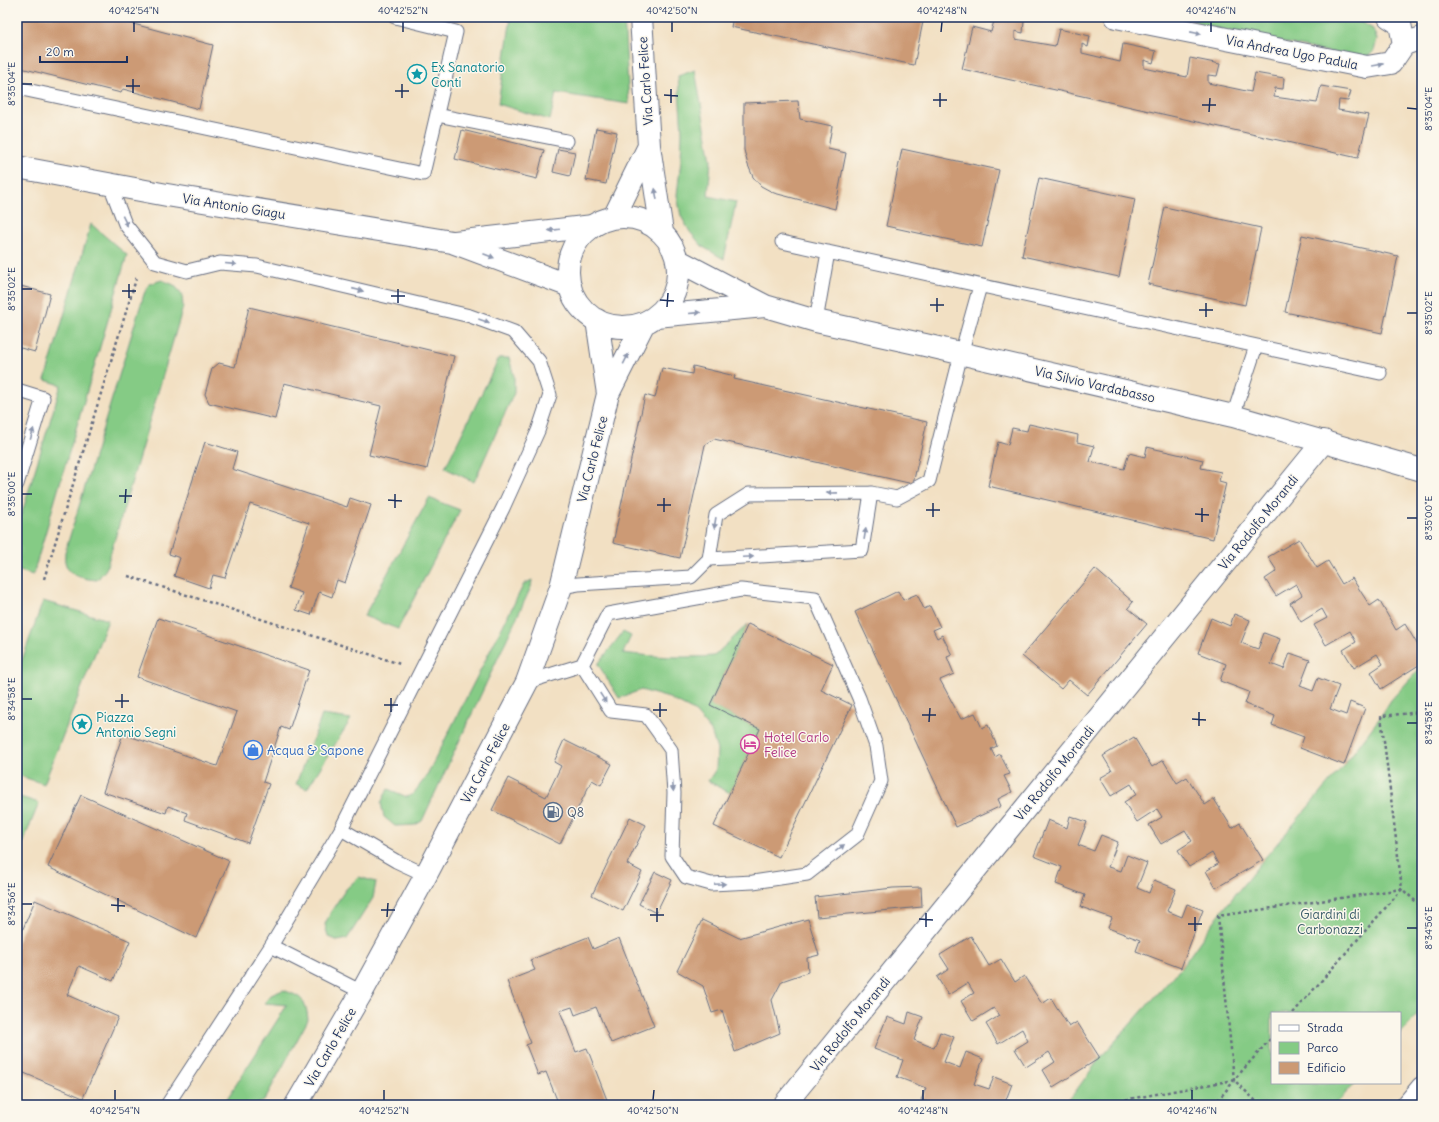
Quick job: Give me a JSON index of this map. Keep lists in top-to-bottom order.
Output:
{
  "streets": {
    "main road": [
      "Via Andrea Ugo Padula",
      "Via Carlo Felice",
      "Via Antonio Giagu",
      "Via Silvio Vardabasso",
      "Via Rodolfo Morandi"
    ]
  },
  "crossings": [
    ["Via Carlo Felice", "Via Antonio Giagu"],
    ["Via Carlo Felice", "Via Silvio Vardabasso"],
    ["Via Antonio Giagu", "Via Silvio Vardabasso"],
    ["Via Silvio Vardabasso", "Via Rodolfo Morandi"]
  ],
  "one_way": ["Via Andrea Ugo Padula"],
  "parks": ["Giardini di Carbonazzi"],
  "places": {
    "place": ["Ex Sanatorio Conti", "Piazza Antonio Segni"],
    "hotel": ["Hotel Carlo Felice"],
    "shop": ["Acqua & Sapone"],
    "fuel station": ["Q8"]
  },
  "legend": ["Strada", "Parco", "Edificio"],
  "scale_bar": "20 m",
  "coordinates": [
    "40°42'54\"N",
    "40°42'52\"N",
    "40°42'50\"N",
    "40°42'48\"N",
    "40°42'46\"N",
    "8°35'04\"E",
    "8°35'02\"E",
    "8°35'00\"E",
    "8°34'58\"E",
    "8°34'56\"E"
  ]
}
